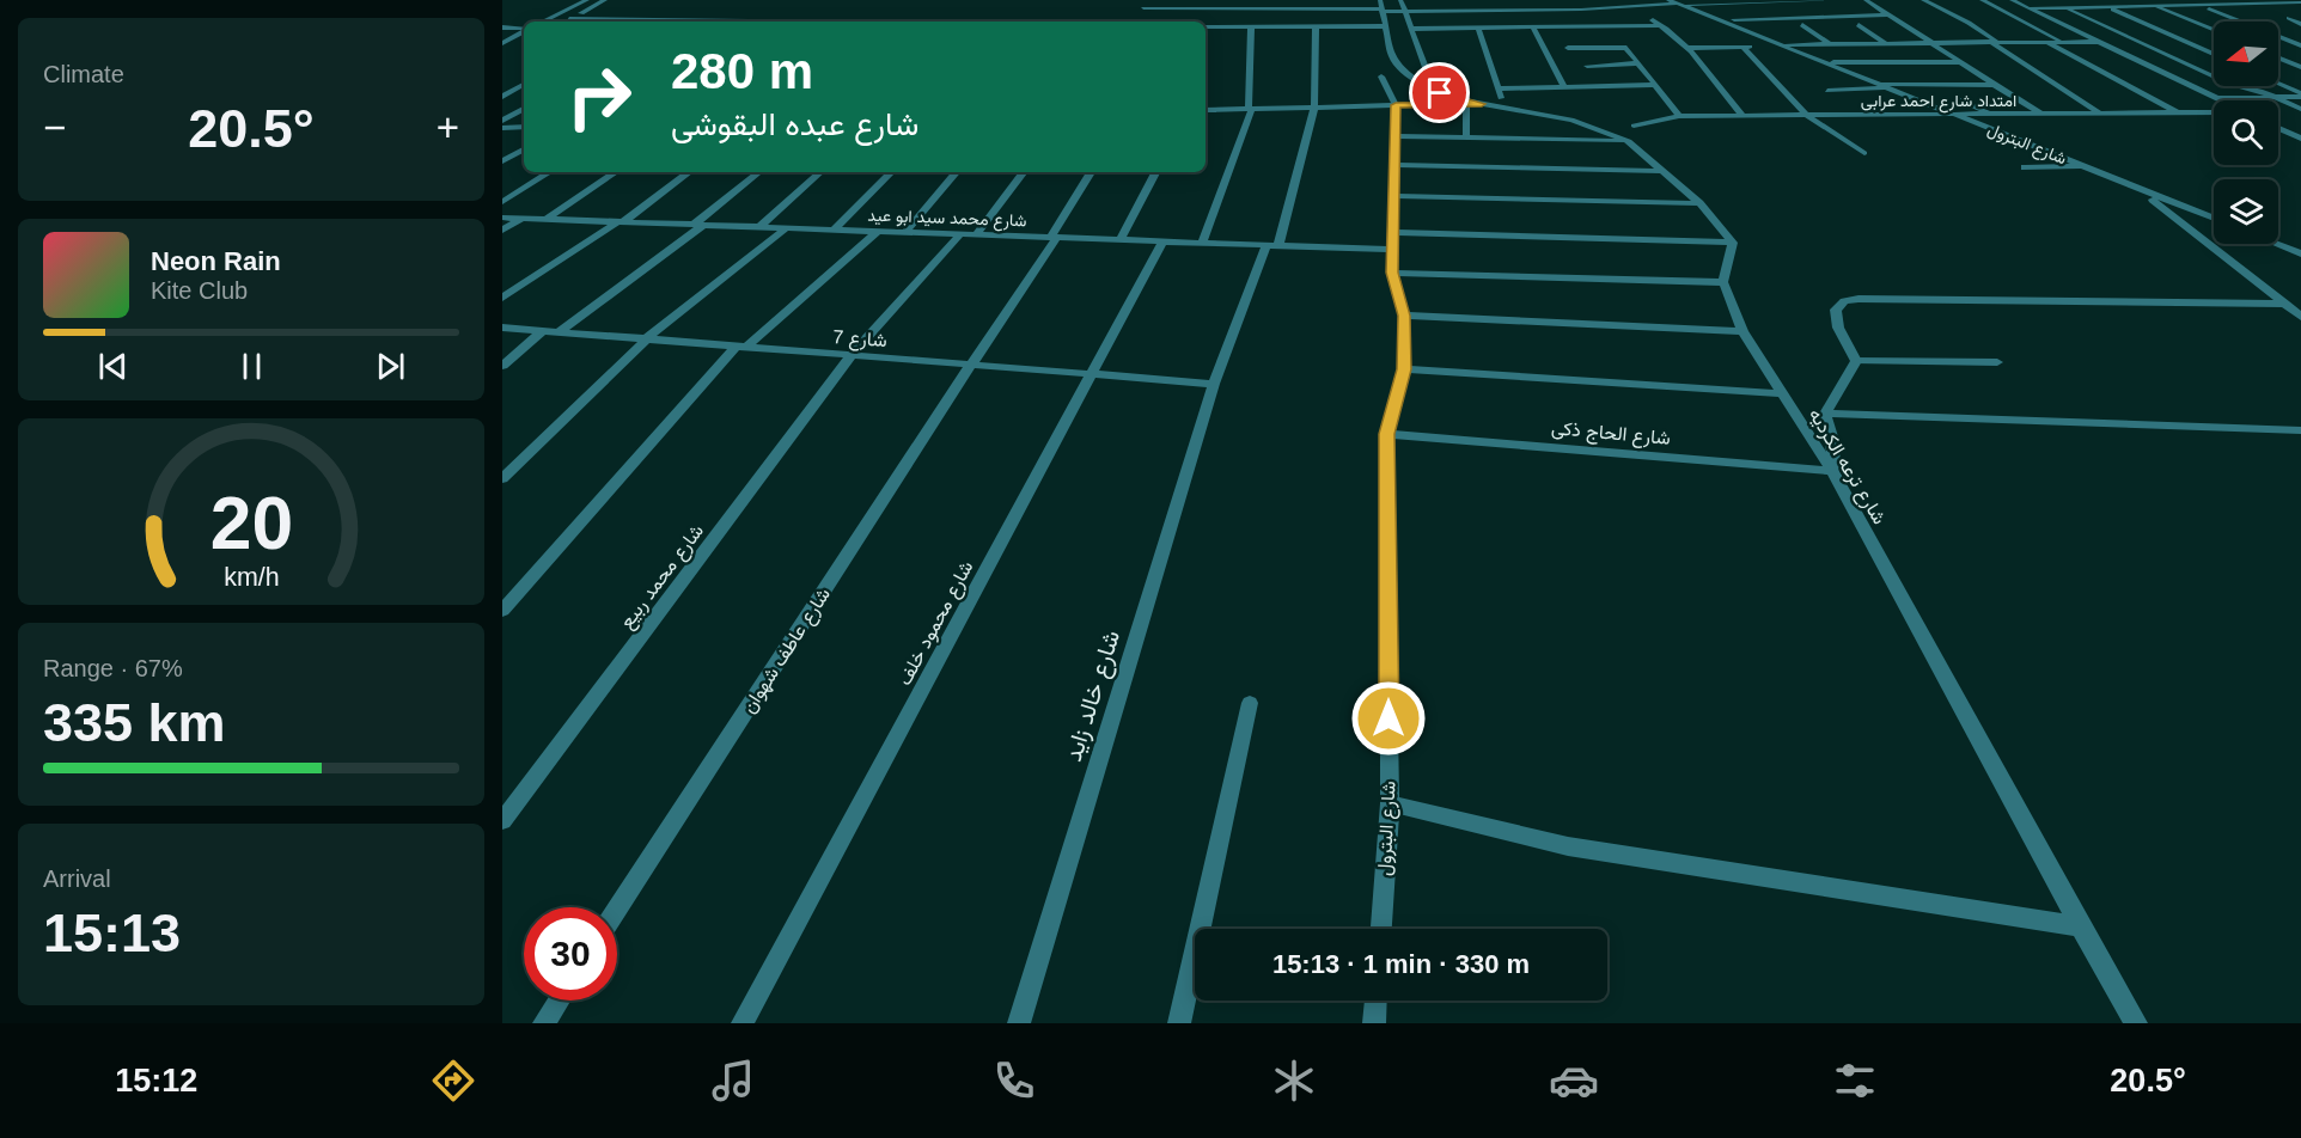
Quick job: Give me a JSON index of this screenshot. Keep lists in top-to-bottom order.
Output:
{
  "streets": {
    "street": [
      "امتداد شارع احمد عرابى",
      "شارع البترول",
      "شارع محمد سيد ابو عيد",
      "شارع 7",
      "شارع الحاج ذكى",
      "شارع ترعه الكرديه",
      "شارع محمد ربيع",
      "شارع محمود خلف",
      "شارع عاطف شهوان",
      "شارع خالد زايد"
    ]
  },
  "crossings": [
    ["امتداد شارع احمد عرابى", "شارع البترول"],
    ["شارع البترول", "شارع محمد سيد ابو عيد"],
    ["شارع البترول", "شارع الحاج ذكى"],
    ["شارع محمد سيد ابو عيد", "شارع محمد ربيع"],
    ["شارع محمد سيد ابو عيد", "شارع محمود خلف"],
    ["شارع محمد سيد ابو عيد", "شارع عاطف شهوان"],
    ["شارع محمد سيد ابو عيد", "شارع خالد زايد"],
    ["شارع 7", "شارع محمد ربيع"],
    ["شارع 7", "شارع محمود خلف"],
    ["شارع 7", "شارع عاطف شهوان"],
    ["شارع 7", "شارع خالد زايد"],
    ["شارع الحاج ذكى", "شارع ترعه الكرديه"]
  ],
  "north": "left",
  "page": {
    "tile": [
      "Climate",
      ["Range · 67%", "335 km"],
      ["Arrival", "15:13"]
    ],
    "turn": ["280 m", "شارع عبده البقوشى"],
    "heat": ["−", "20.5°", "+"],
    "song": ["Neon Rain", "Kite Club"],
    "limit": "30",
    "trip": "15:13 · 1 min · 330 m",
    "tabs": ["15:12", "20.5°"],
    "gauge": ["20", "km/h"]
  }
}
